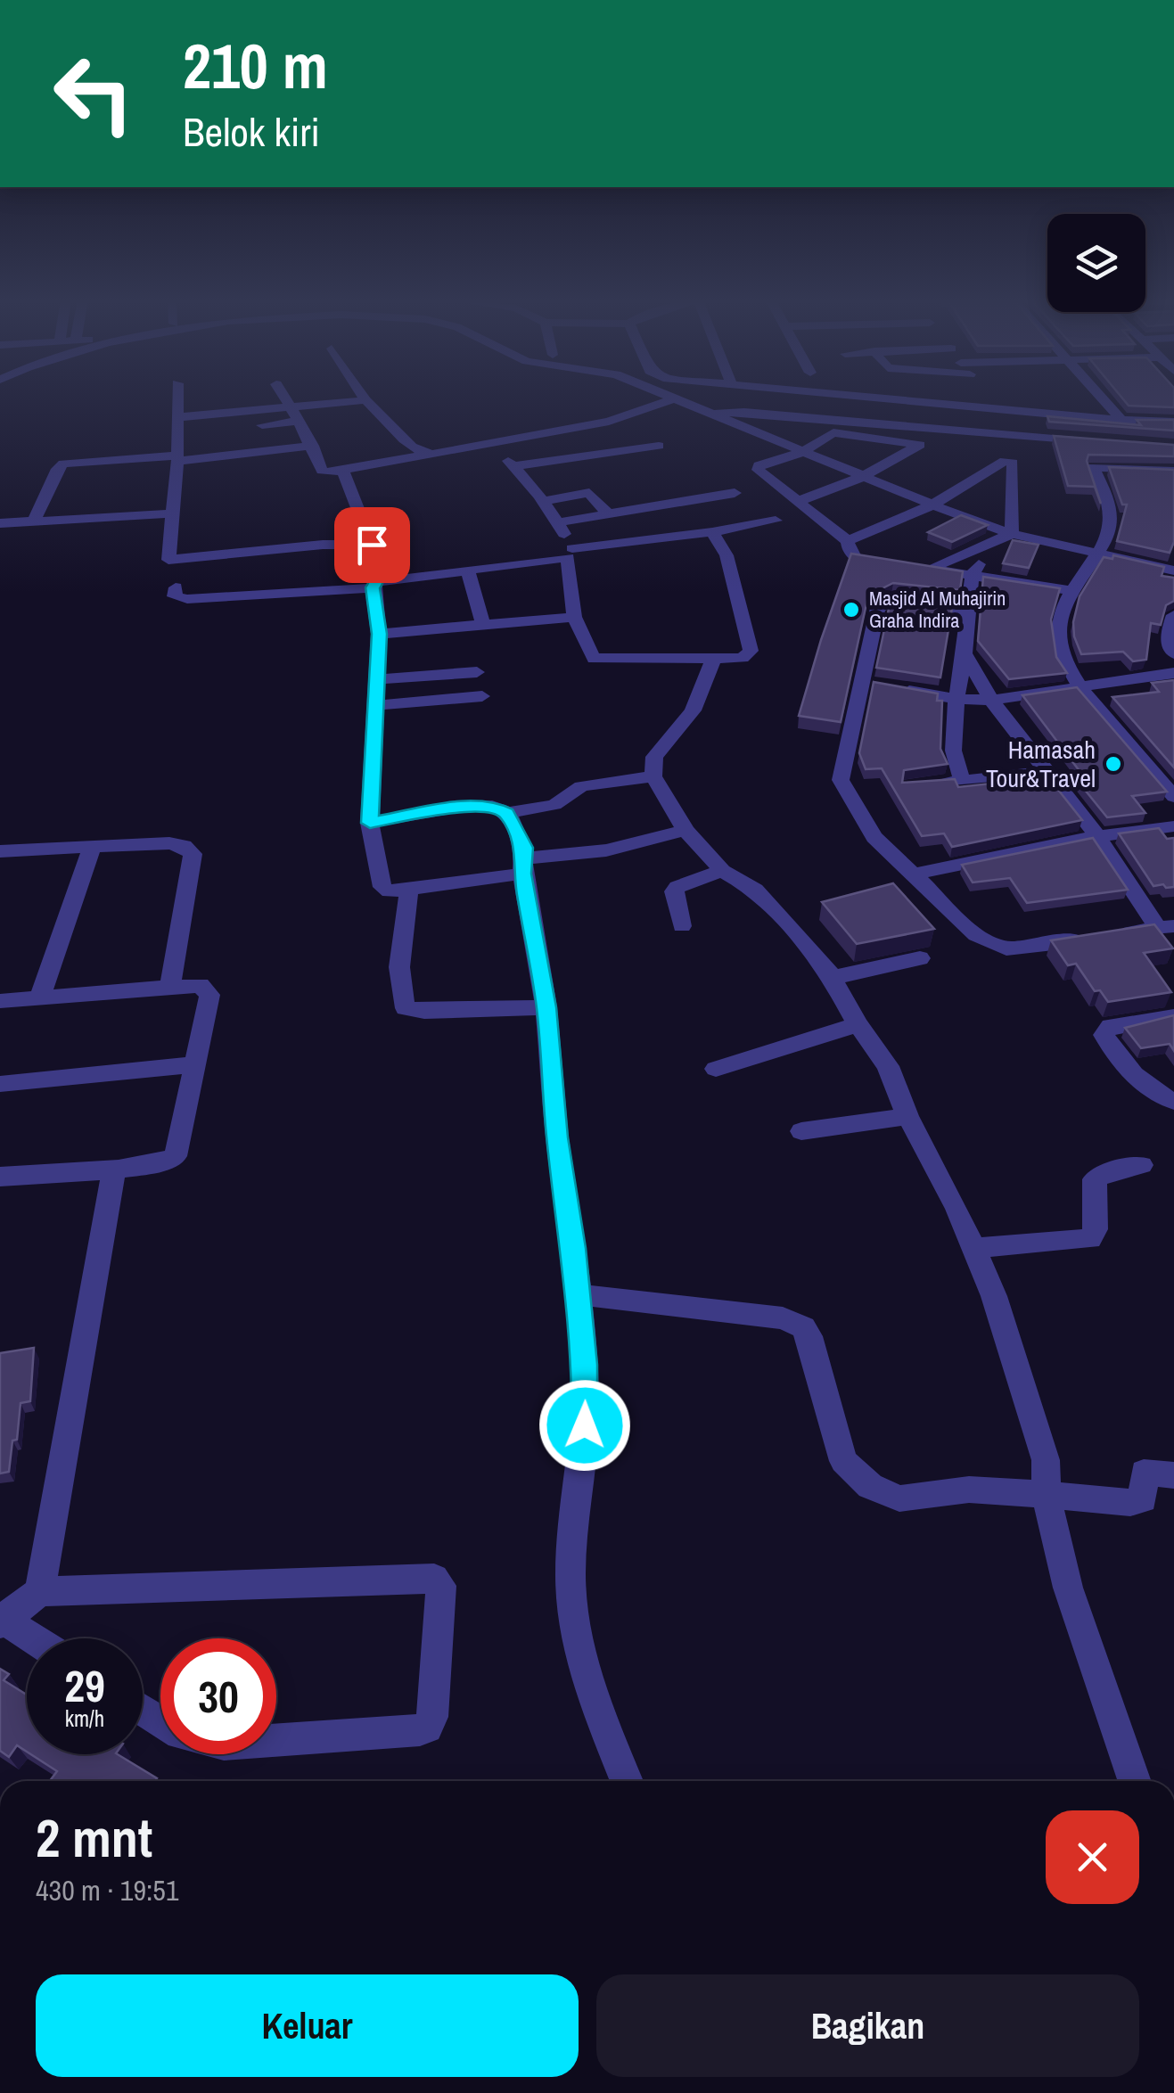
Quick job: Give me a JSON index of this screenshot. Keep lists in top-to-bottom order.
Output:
{
  "places": ["Masjid Al Muhajirin Graha Indira", "Hamasah Tour&Travel"],
  "page": {
    "turn": ["210 m", "Belok kiri"],
    "speed": "29 km/h",
    "limit": "30",
    "heading": ["2 mnt", "430 m · 19:51"],
    "buttons": ["Keluar", "Bagikan"]
  }
}
